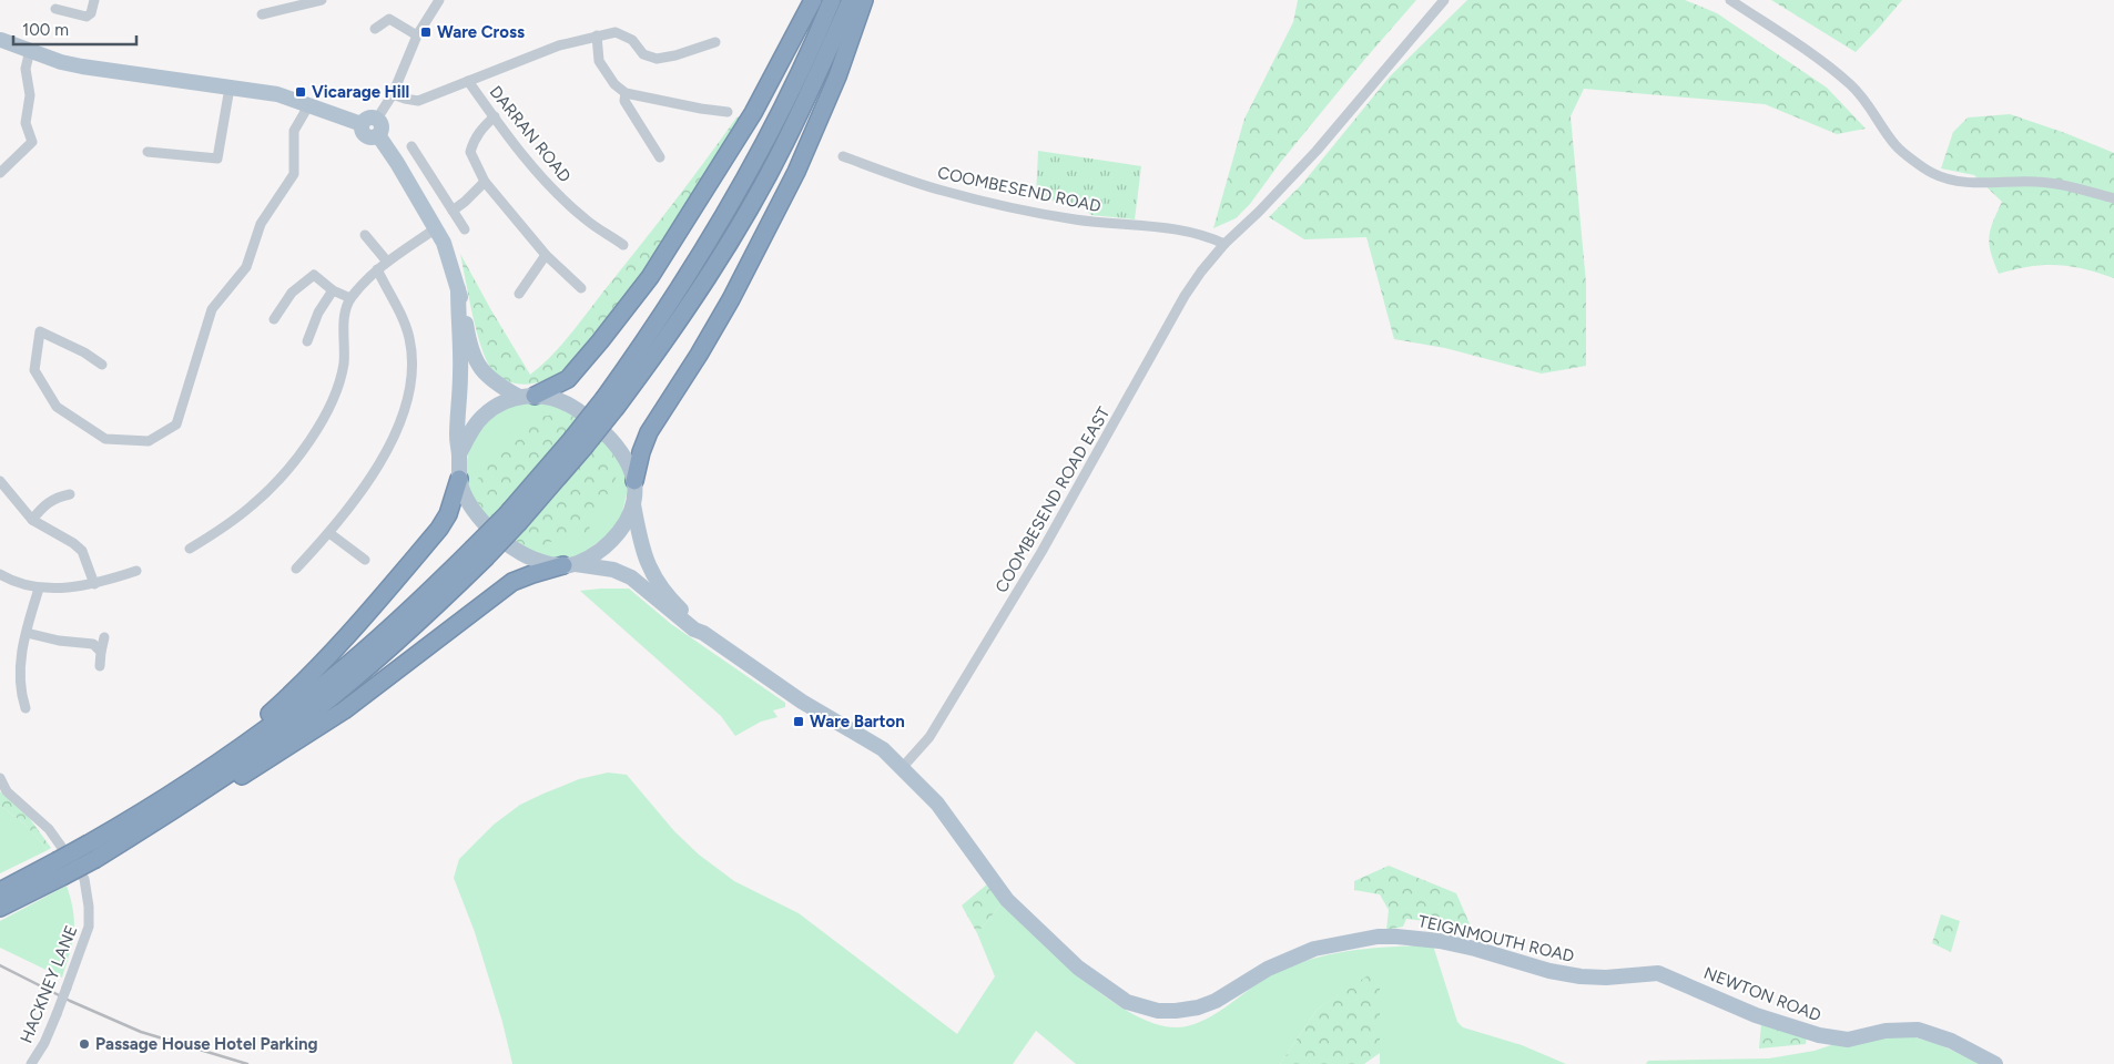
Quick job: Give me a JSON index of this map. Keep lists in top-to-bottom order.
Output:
{
  "streets": {
    "main road": ["TEIGNMOUTH ROAD", "NEWTON ROAD"],
    "street": [
      "DARRAN ROAD",
      "COOMBESEND ROAD",
      "COOMBESEND ROAD EAST",
      "HACKNEY LANE"
    ]
  },
  "crossings": [
    ["COOMBESEND ROAD", "COOMBESEND ROAD EAST"],
    ["COOMBESEND ROAD EAST", "TEIGNMOUTH ROAD"],
    ["TEIGNMOUTH ROAD", "NEWTON ROAD"]
  ],
  "places": {
    "transit": ["Ware Cross", "Vicarage Hill", "Ware Barton"],
    "other": ["Passage House Hotel Parking"]
  },
  "scale_bar": "100 m"
}
